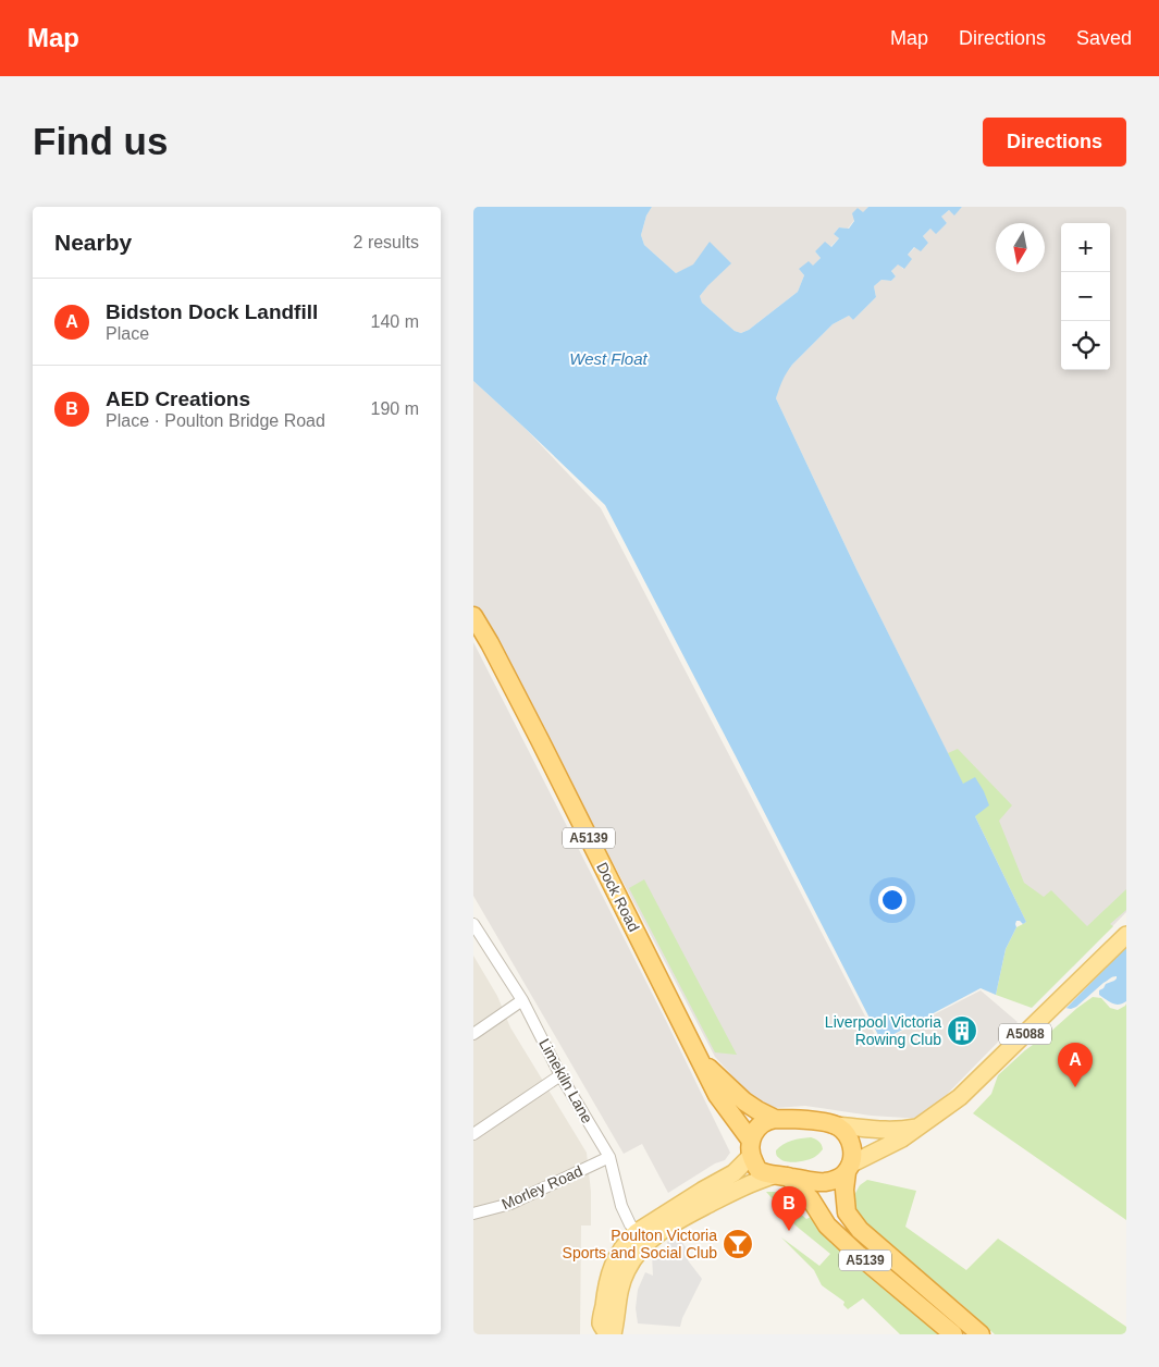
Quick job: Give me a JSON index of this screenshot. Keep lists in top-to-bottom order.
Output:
{
  "streets": {
    "highway": ["A5139", "Dock Road"],
    "main road": ["A5088"],
    "street": ["Limekiln Lane", "Morley Road"]
  },
  "crossings": [
    ["A5139", "Dock Road"],
    ["A5139", "A5088"],
    ["Dock Road", "A5088"],
    ["Limekiln Lane", "Morley Road"]
  ],
  "water": ["West Float"],
  "places": {
    "building": ["Liverpool Victoria Rowing Club"],
    "bar": ["Poulton Victoria Sports and Social Club"]
  },
  "north": "bottom",
  "page": {
    "header": "Map",
    "nav": ["Map", "Directions", "Saved"],
    "buttons": "Directions",
    "title": "Find us",
    "heading": ["Nearby", "2 results"],
    "map_buttons": ["+", "−"],
    "list": [
      {
        "mark": "A",
        "name": "Bidston Dock Landfill",
        "note": "Place",
        "value": "140 m"
      },
      {
        "mark": "B",
        "name": "AED Creations",
        "note": "Place · Poulton Bridge Road",
        "value": "190 m"
      }
    ],
    "pins": ["A", "B"]
  }
}
